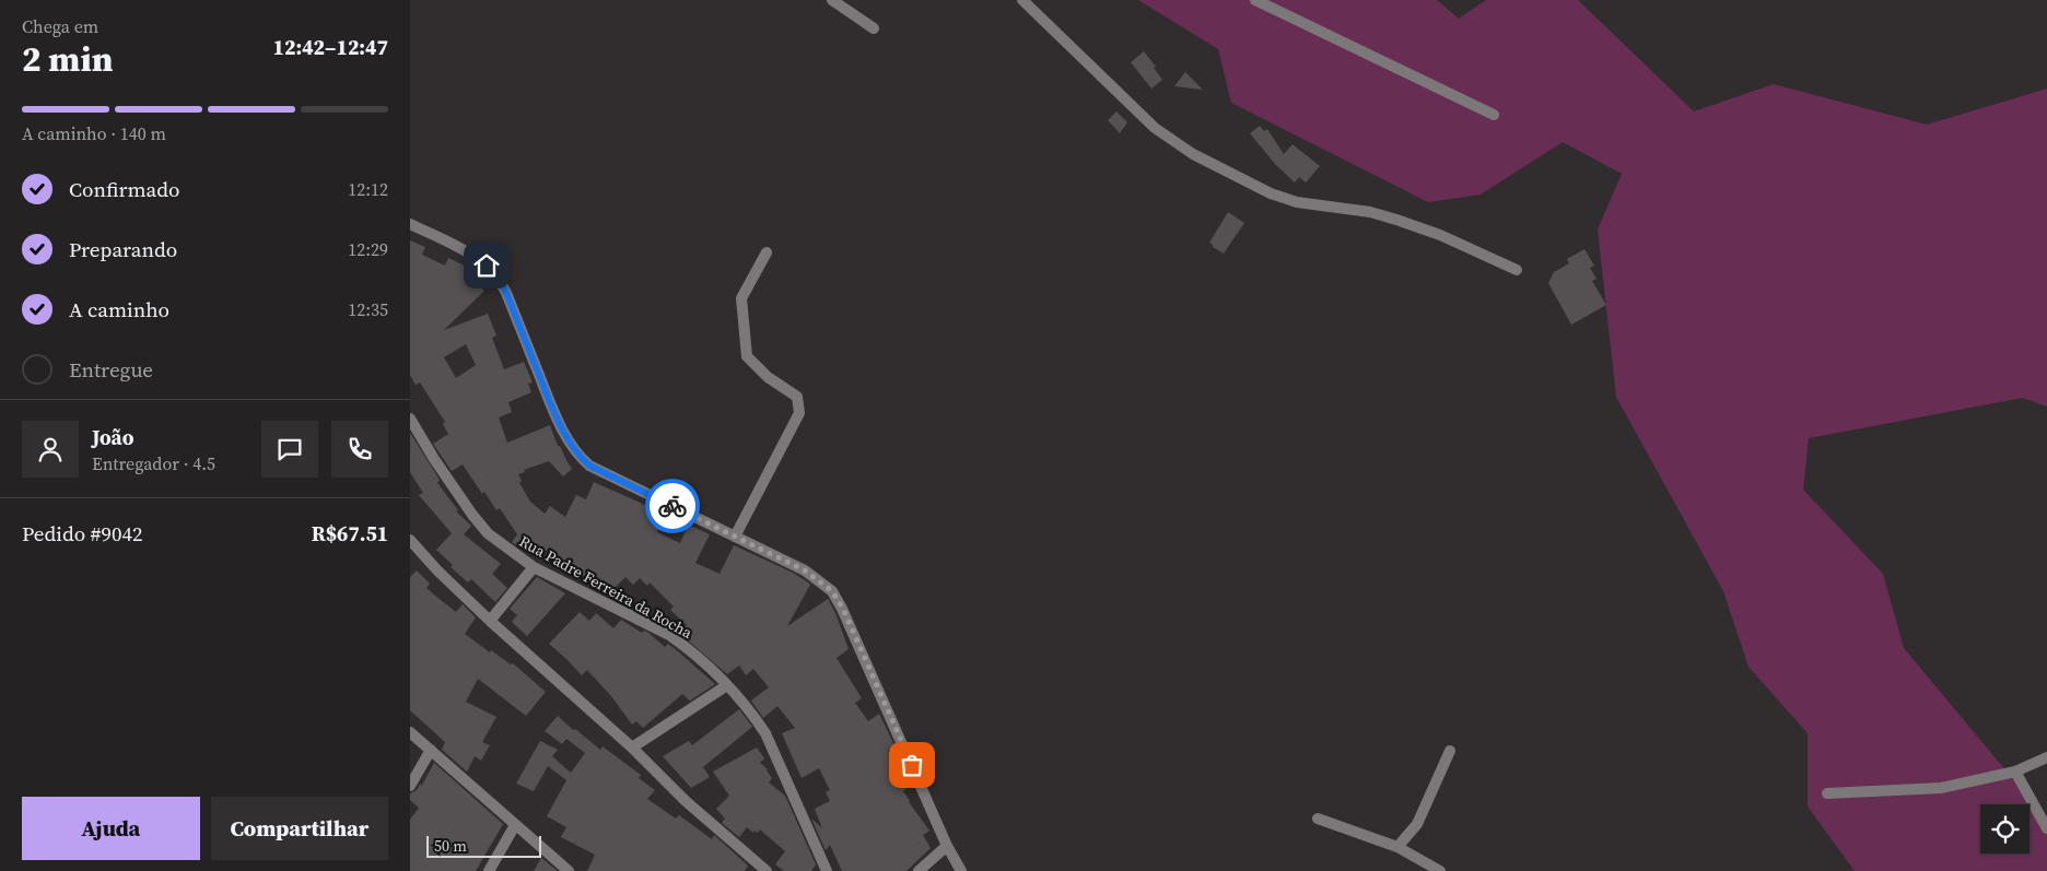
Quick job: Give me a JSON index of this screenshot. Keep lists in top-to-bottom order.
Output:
{
  "streets": {
    "street": ["Rua Padre Ferreira da Rocha"]
  },
  "scale_bar": "50 m",
  "page": {
    "heading": ["2 min", "Chega em", "12:42–12:47"],
    "panel": [
      "João",
      "Entregador · 4.5",
      "Pedido #9042",
      "R$67.51"
    ],
    "bar": "A caminho · 140 m",
    "list": [
      ["Confirmado", "12:12"],
      ["Preparando", "12:29"],
      ["A caminho", "12:35"],
      "Entregue"
    ],
    "buttons": ["Ajuda", "Compartilhar"],
    "scale": "50 m"
  }
}
